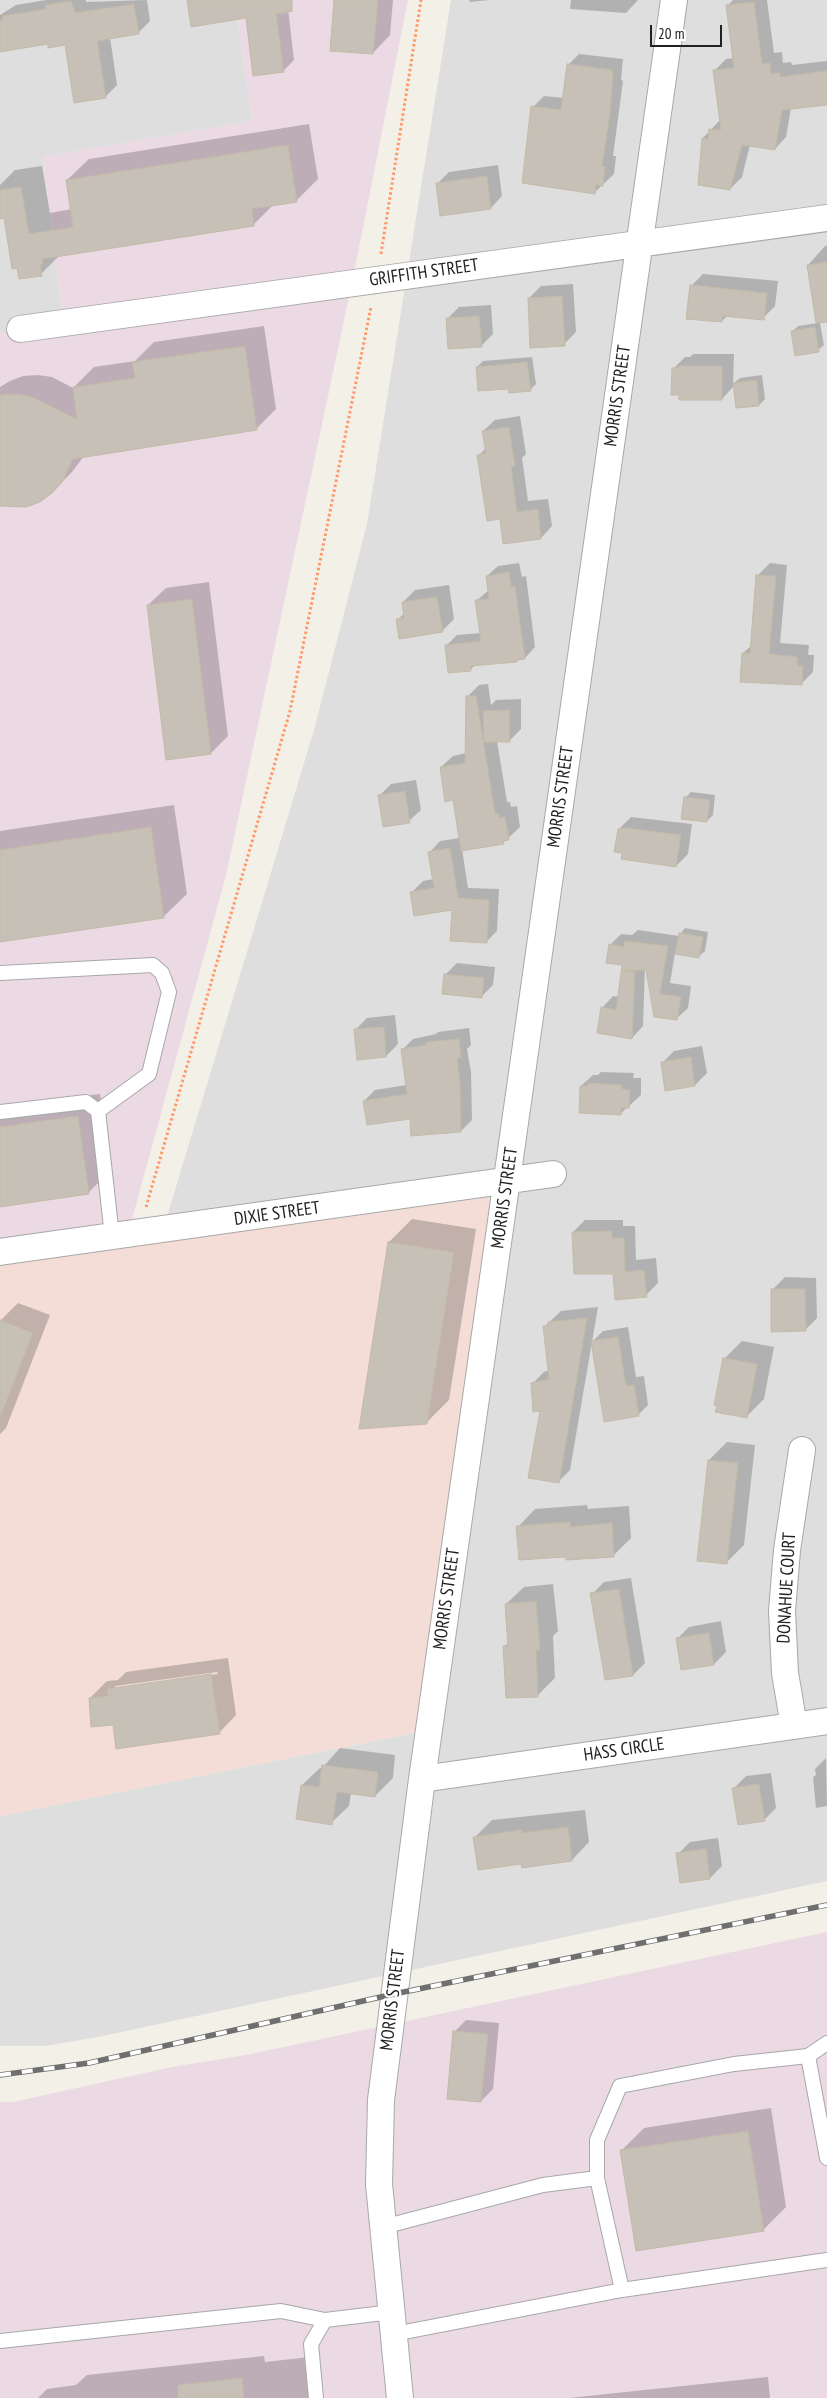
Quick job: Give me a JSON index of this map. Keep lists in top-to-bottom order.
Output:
{
  "streets": {
    "street": [
      "GRIFFITH STREET",
      "MORRIS STREET",
      "DIXIE STREET",
      "DONAHUE COURT",
      "HASS CIRCLE"
    ]
  },
  "crossings": [
    ["GRIFFITH STREET", "MORRIS STREET"],
    ["MORRIS STREET", "DIXIE STREET"],
    ["MORRIS STREET", "HASS CIRCLE"],
    ["DONAHUE COURT", "HASS CIRCLE"]
  ],
  "scale_bar": "20 m"
}
